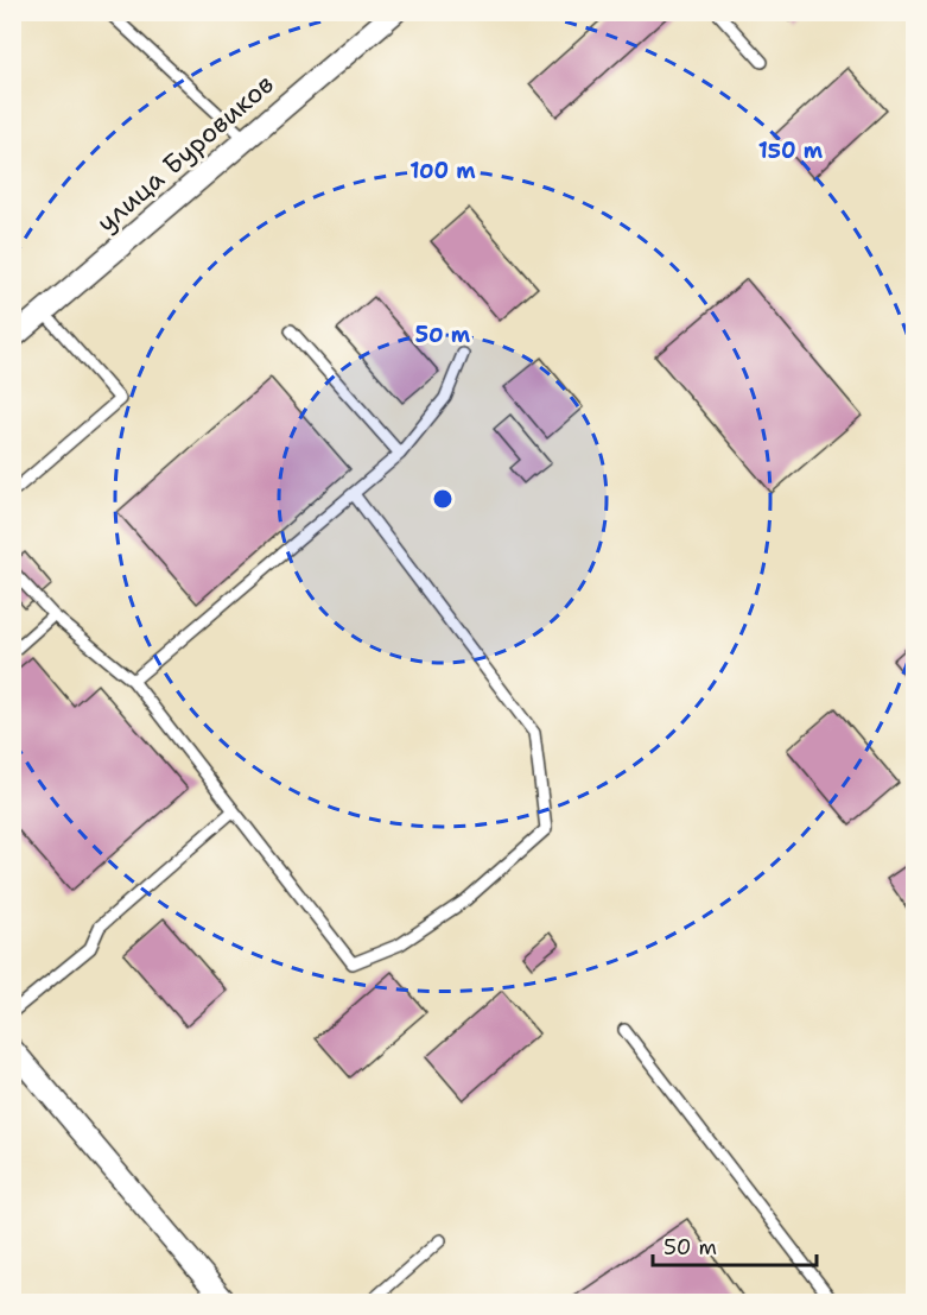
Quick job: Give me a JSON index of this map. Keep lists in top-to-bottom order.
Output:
{
  "streets": {
    "street": ["улица Буровиков"]
  },
  "scale_bar": "50 m",
  "rings": ["150 m", "100 m", "50 m"]
}
